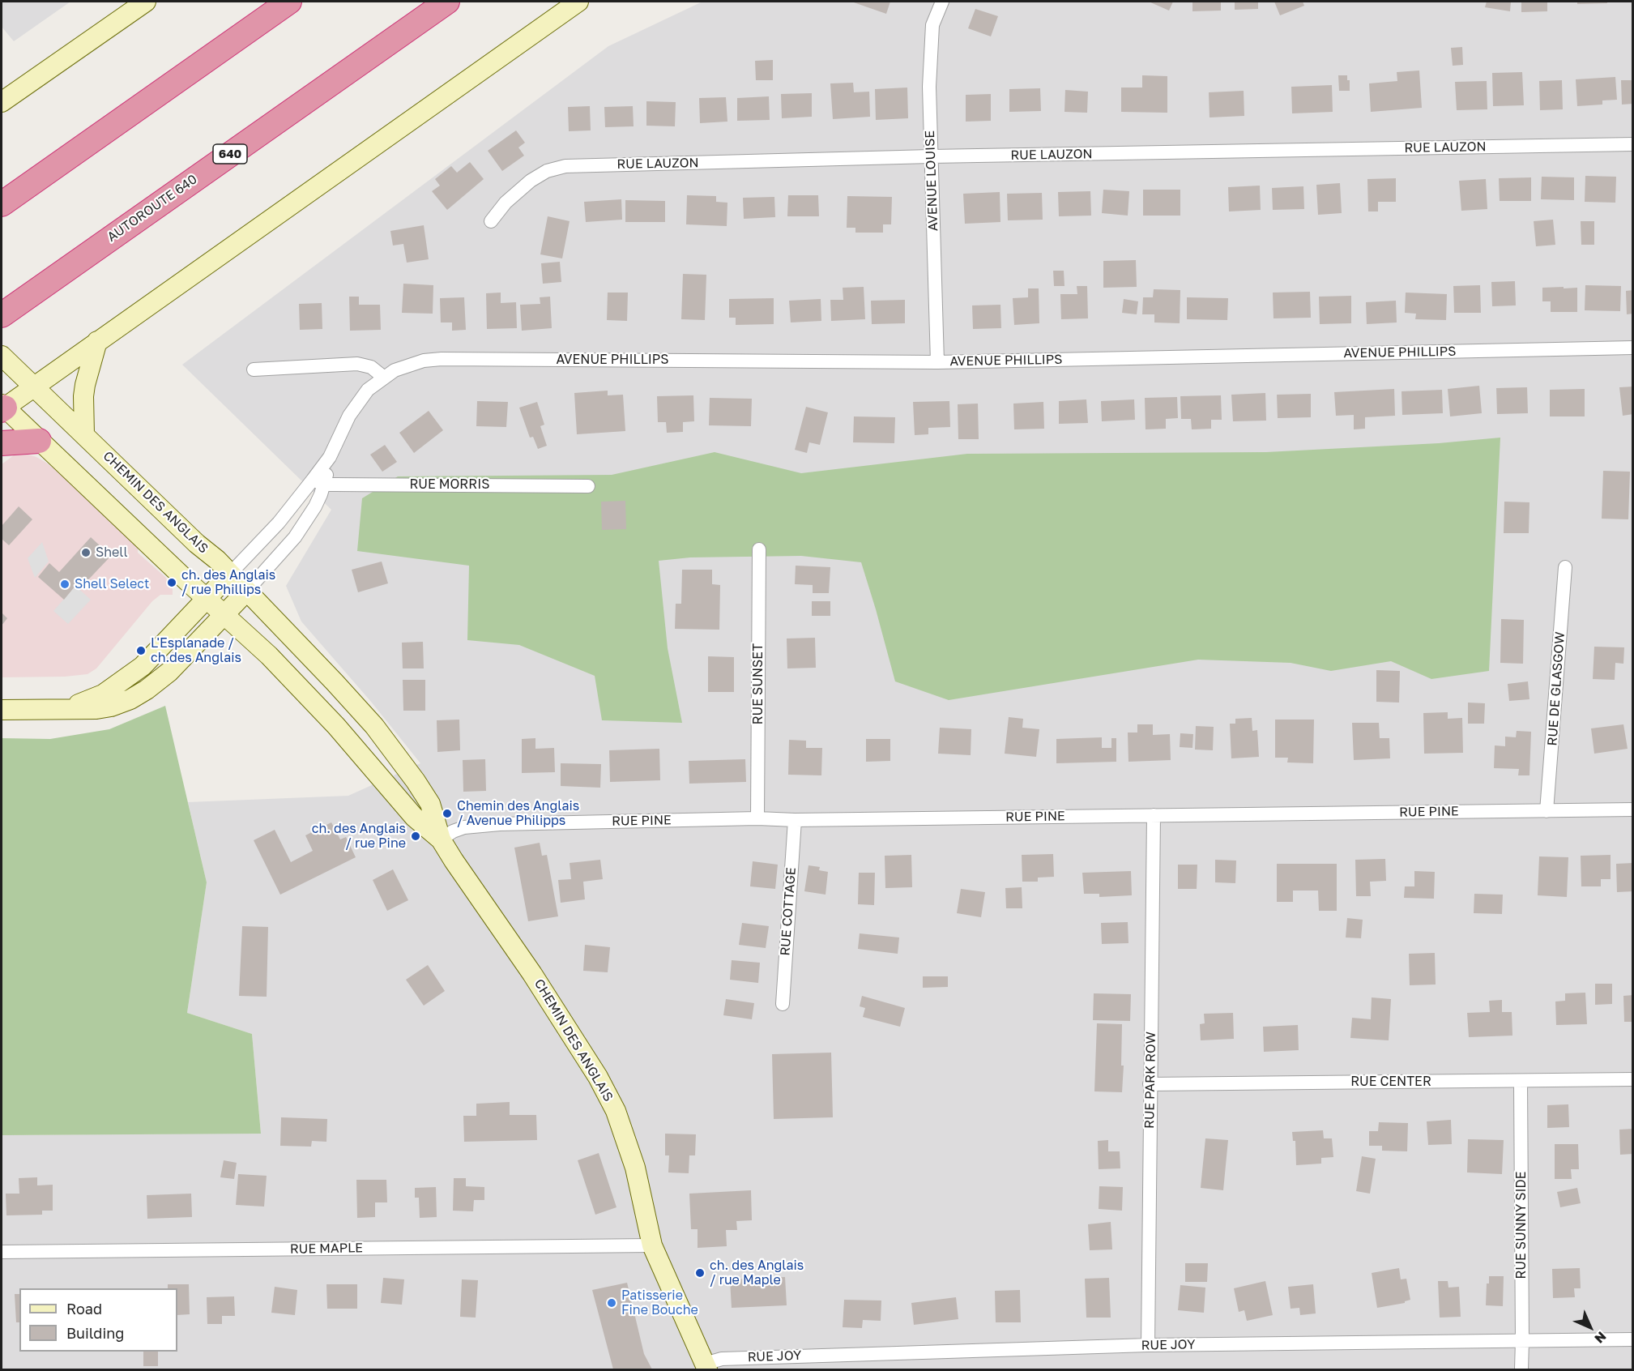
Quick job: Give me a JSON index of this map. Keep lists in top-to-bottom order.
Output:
{
  "streets": {
    "highway": ["640", "AUTOROUTE 640"],
    "street": [
      "RUE LAUZON",
      "AVENUE LOUISE",
      "AVENUE PHILLIPS",
      "RUE MORRIS",
      "CHEMIN DES ANGLAIS",
      "RUE SUNSET",
      "RUE DE GLASGOW",
      "RUE PINE",
      "RUE COTTAGE",
      "RUE PARK ROW",
      "RUE CENTER",
      "RUE SUNNY SIDE",
      "RUE MAPLE",
      "RUE JOY"
    ]
  },
  "crossings": [
    ["RUE LAUZON", "AVENUE LOUISE"],
    ["AVENUE LOUISE", "AVENUE PHILLIPS"],
    ["AVENUE PHILLIPS", "RUE MORRIS"],
    ["AVENUE PHILLIPS", "CHEMIN DES ANGLAIS"],
    ["CHEMIN DES ANGLAIS", "RUE PINE"],
    ["CHEMIN DES ANGLAIS", "RUE MAPLE"],
    ["CHEMIN DES ANGLAIS", "RUE JOY"],
    ["RUE SUNSET", "RUE PINE"],
    ["RUE DE GLASGOW", "RUE PINE"],
    ["RUE PINE", "RUE COTTAGE"],
    ["RUE PINE", "RUE PARK ROW"],
    ["RUE PARK ROW", "RUE CENTER"],
    ["RUE PARK ROW", "RUE JOY"],
    ["RUE CENTER", "RUE SUNNY SIDE"],
    ["RUE SUNNY SIDE", "RUE JOY"]
  ],
  "places": [
    "Shell",
    "ch. des Anglais / rue Phillips",
    "Shell Select",
    "L'Esplanade / ch.des Anglais",
    "Chemin des Anglais / Avenue Philipps",
    "ch. des Anglais / rue Pine",
    "ch. des Anglais / rue Maple",
    "Patisserie Fine Bouche"
  ],
  "legend": ["Road", "Building"],
  "north": "bottom right"
}
